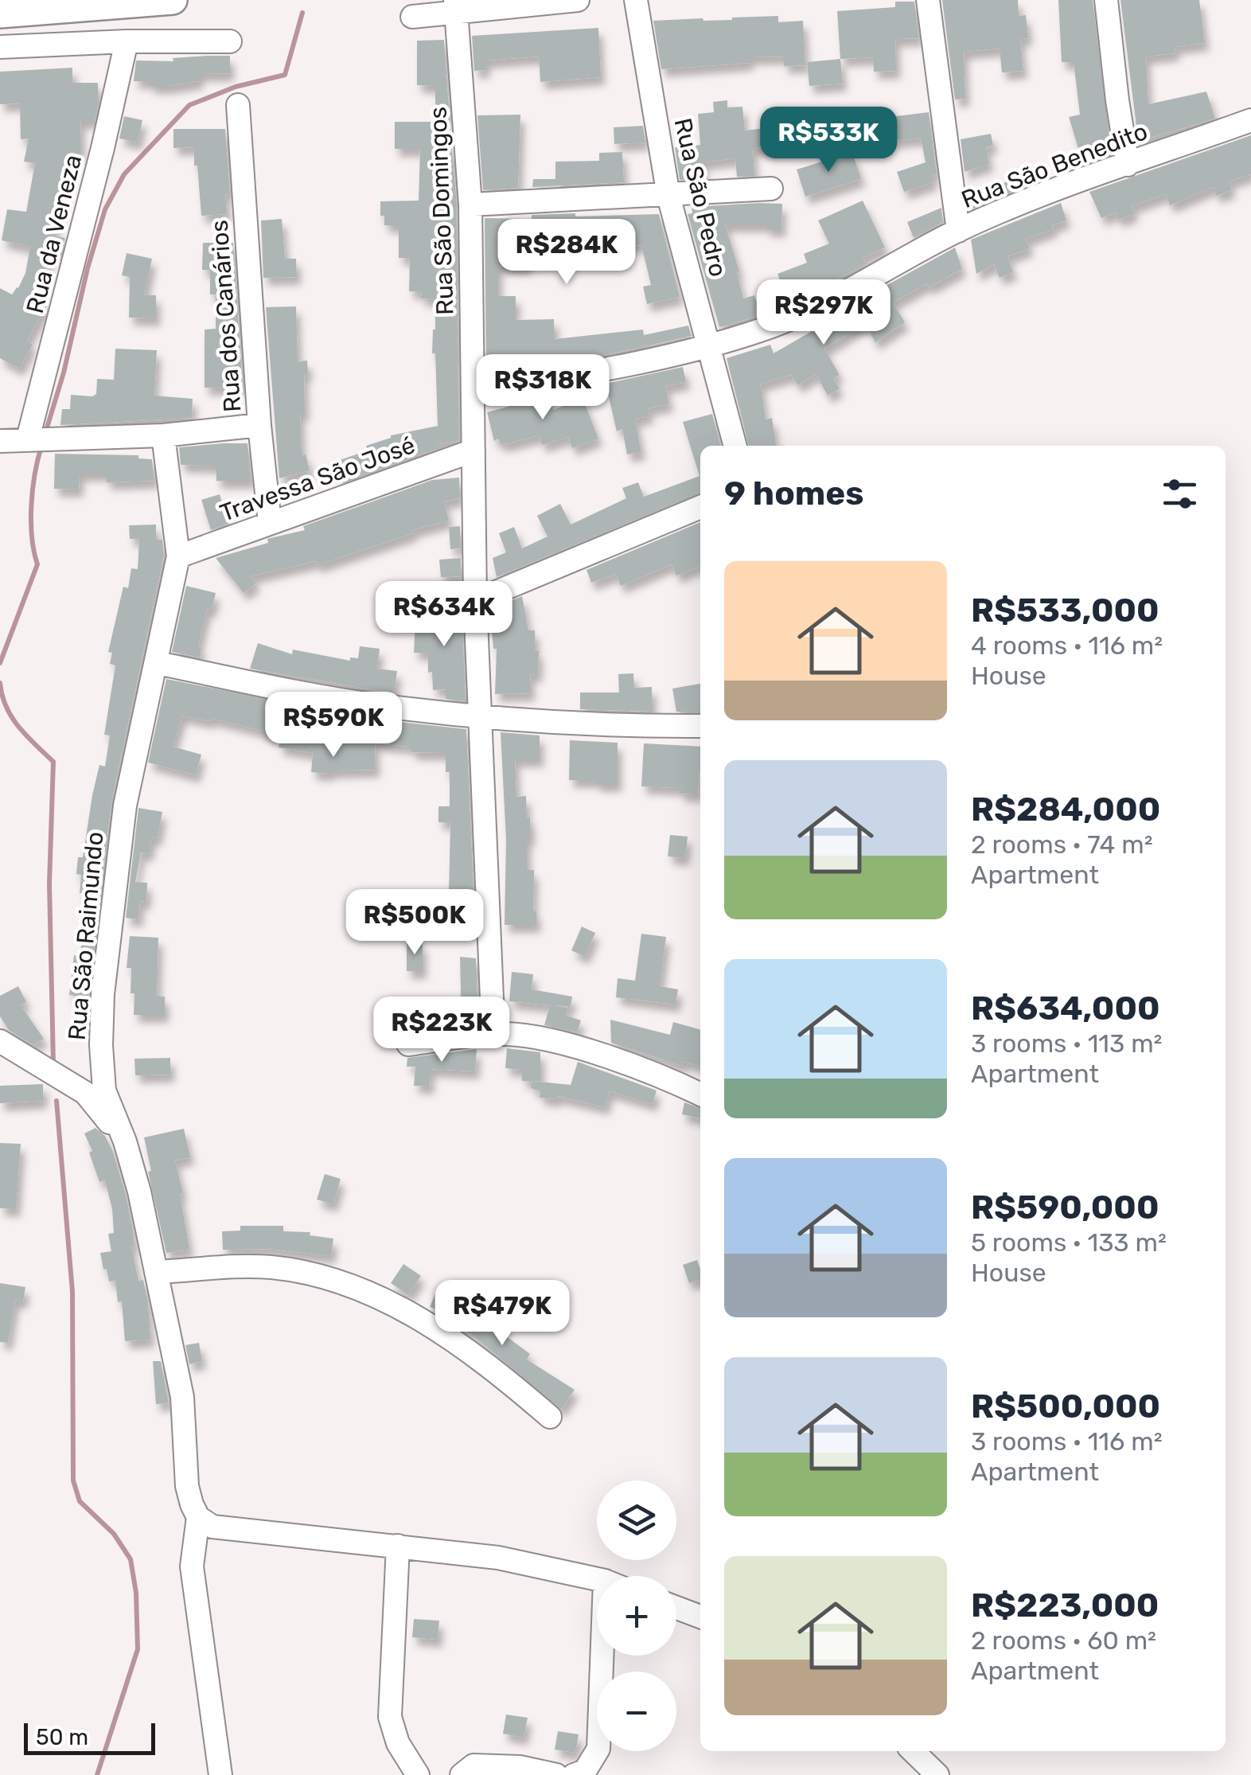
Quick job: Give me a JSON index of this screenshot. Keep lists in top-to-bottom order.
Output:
{
  "streets": {
    "street": [
      "Rua São Benedito",
      "Rua São Pedro",
      "Rua São Domingos",
      "Rua da Veneza",
      "Rua dos Canários",
      "Travessa São José",
      "Rua São Raimundo"
    ]
  },
  "crossings": [
    ["Rua São Benedito", "Rua São Pedro"],
    ["Rua São Benedito", "Rua São Domingos"],
    ["Rua São Domingos", "Travessa São José"],
    ["Rua dos Canários", "Travessa São José"],
    ["Travessa São José", "Rua São Raimundo"]
  ],
  "scale_bar": "50 m",
  "page": {
    "price": [
      "R$533K",
      "R$284K",
      "R$297K",
      "R$318K",
      "R$634K",
      "R$590K",
      "R$500K",
      "R$223K",
      "R$479K"
    ],
    "heading": "9 homes",
    "list": [
      {
        "name": "R$533,000",
        "note": "4 rooms · 116 m² · House"
      },
      {
        "name": "R$284,000",
        "note": "2 rooms · 74 m² · Apartment"
      },
      {
        "name": "R$634,000",
        "note": "3 rooms · 113 m² · Apartment"
      },
      {
        "name": "R$590,000",
        "note": "5 rooms · 133 m² · House"
      },
      {
        "name": "R$500,000",
        "note": "3 rooms · 116 m² · Apartment"
      },
      {
        "name": "R$223,000",
        "note": "2 rooms · 60 m² · Apartment"
      }
    ],
    "map_buttons": ["+", "−"],
    "scale": "50 m"
  }
}
